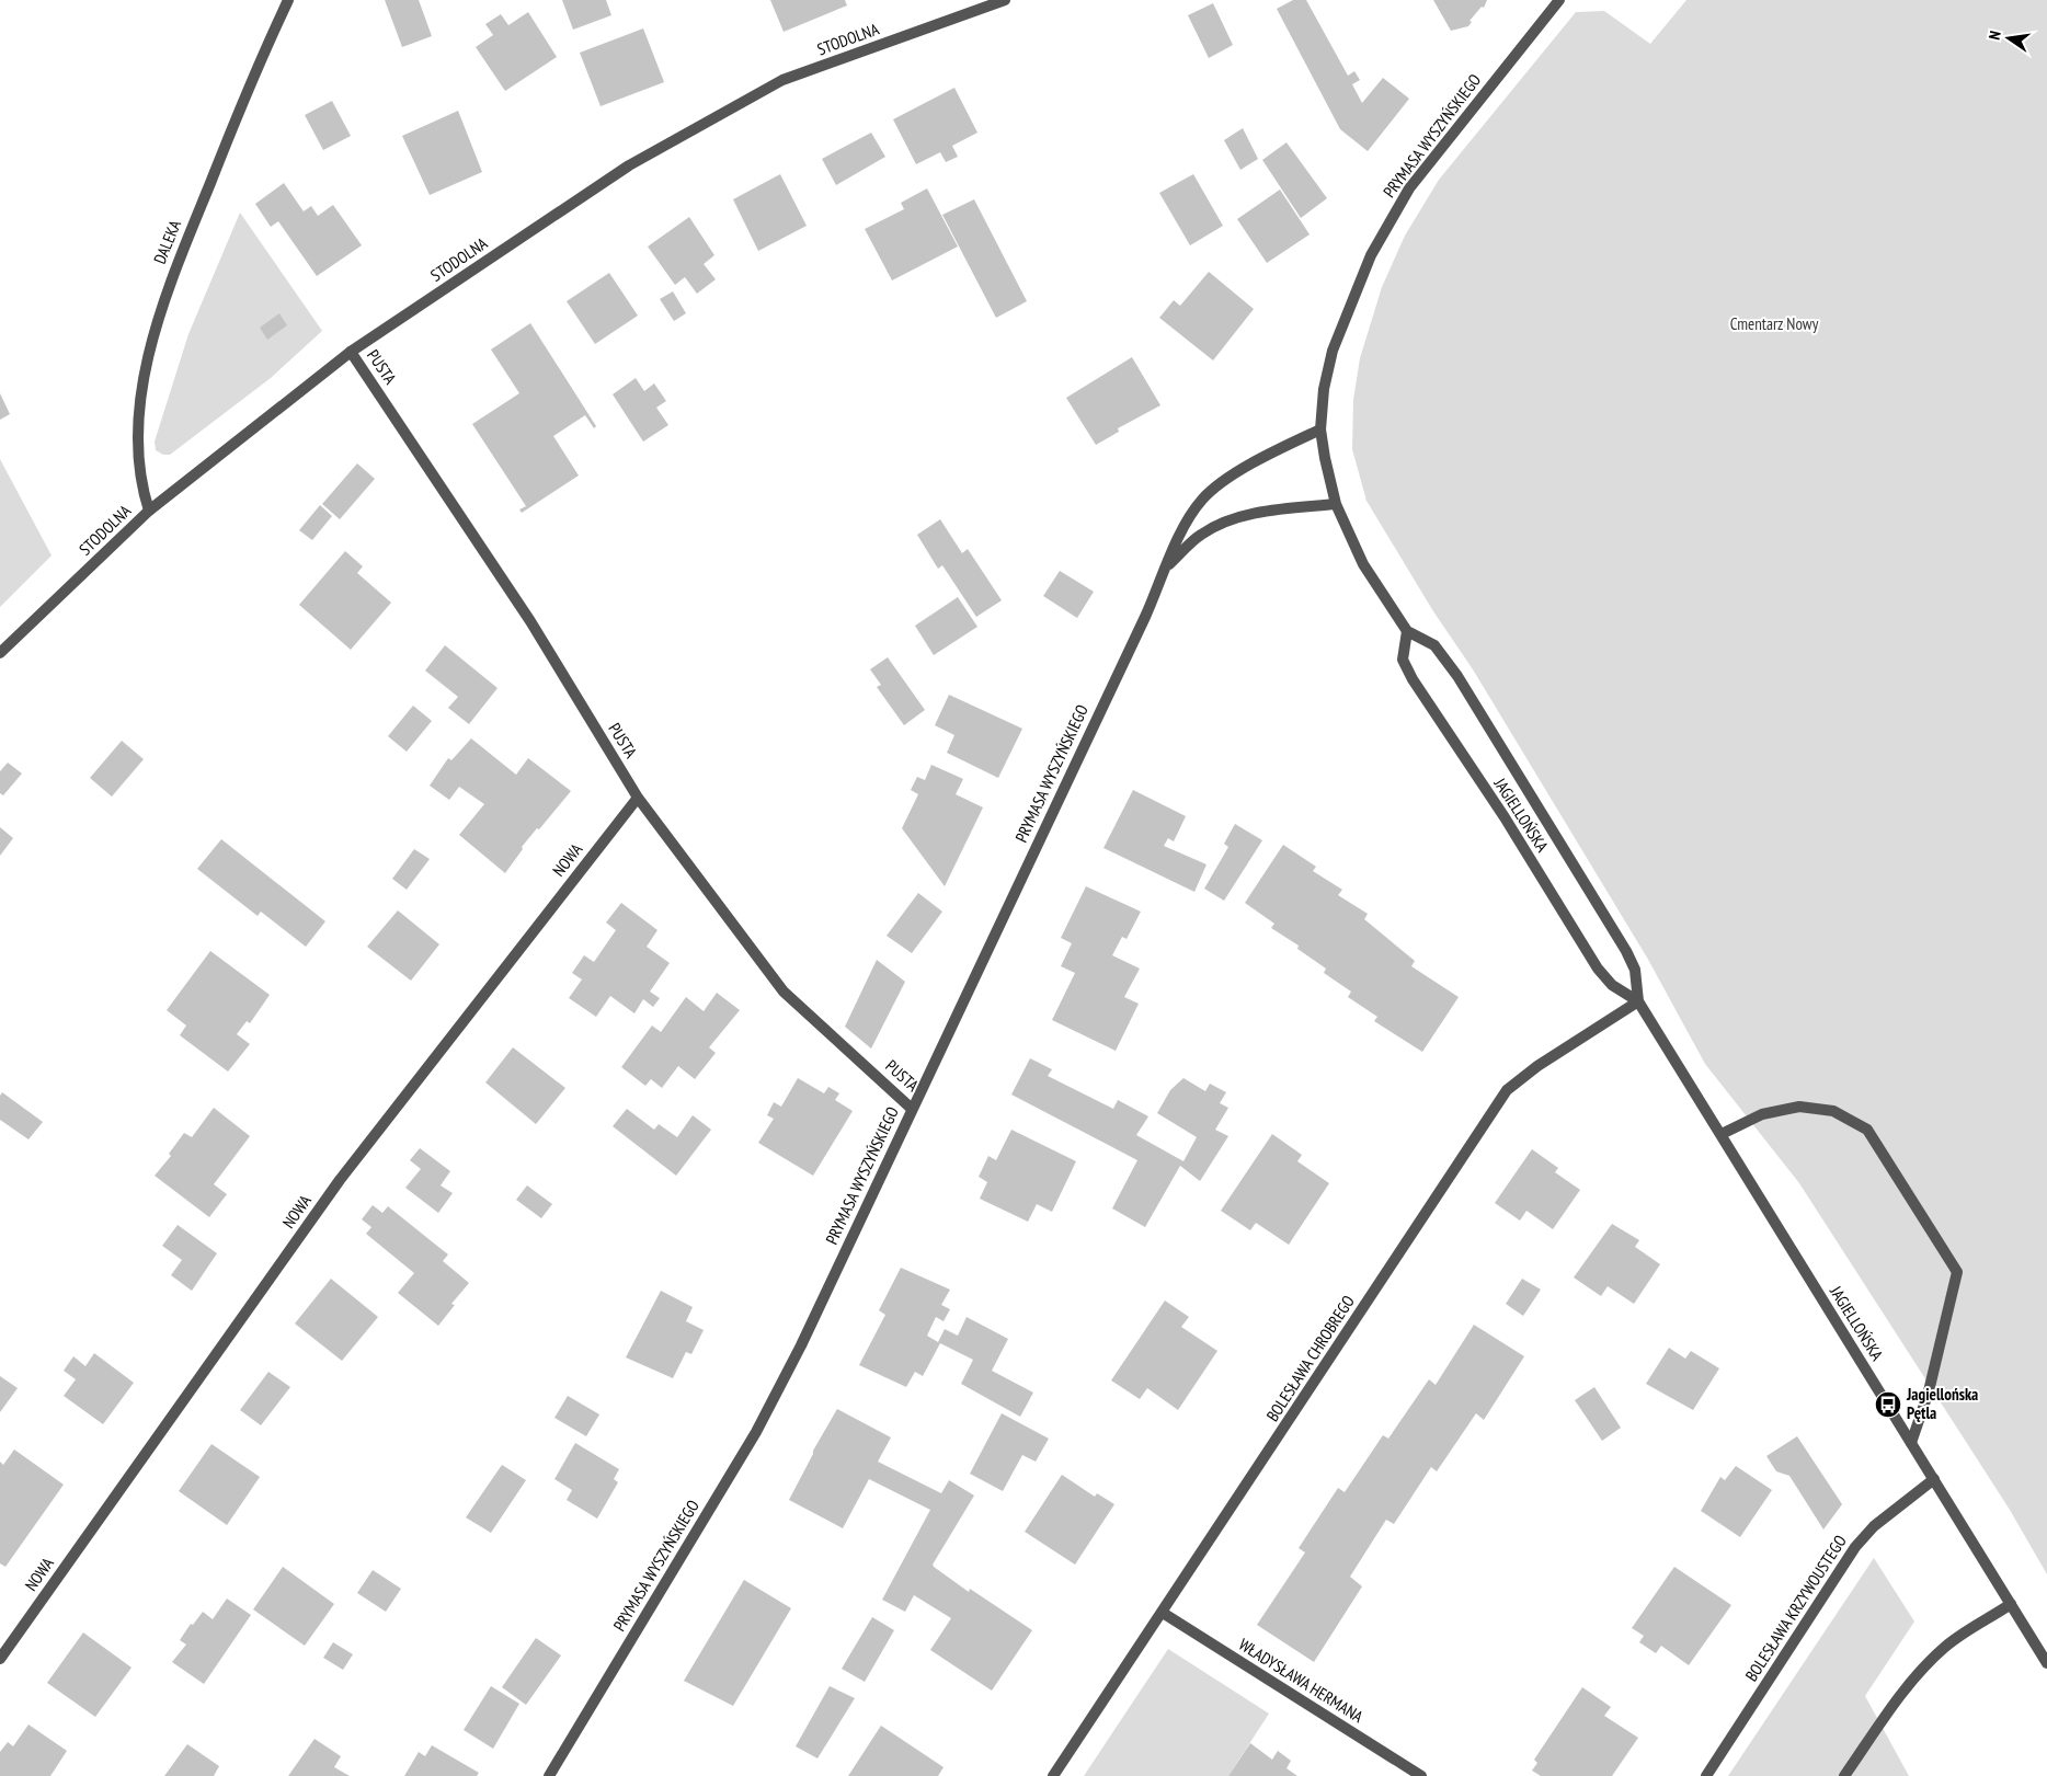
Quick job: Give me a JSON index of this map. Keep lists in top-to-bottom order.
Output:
{
  "streets": {
    "street": [
      "STODOLNA",
      "PRYMASA WYSZYŃSKIEGO",
      "DALEKA",
      "PUSTA",
      "JAGIELLOŃSKA",
      "NOWA",
      "BOLESŁAWA CHROBREGO",
      "BOLESŁAWA KRZYWOUSTEGO",
      "WŁADYSŁAWA HERMANA"
    ]
  },
  "crossings": [
    ["STODOLNA", "DALEKA"],
    ["STODOLNA", "PUSTA"],
    ["PRYMASA WYSZYŃSKIEGO", "PUSTA"],
    ["PRYMASA WYSZYŃSKIEGO", "JAGIELLOŃSKA"],
    ["PUSTA", "NOWA"],
    ["JAGIELLOŃSKA", "BOLESŁAWA CHROBREGO"],
    ["JAGIELLOŃSKA", "BOLESŁAWA KRZYWOUSTEGO"],
    ["BOLESŁAWA CHROBREGO", "WŁADYSŁAWA HERMANA"]
  ],
  "parks": ["Cmentarz Nowy"],
  "places": {
    "bus stop": ["Jagiellońska Pętla"]
  },
  "north": "left"
}
